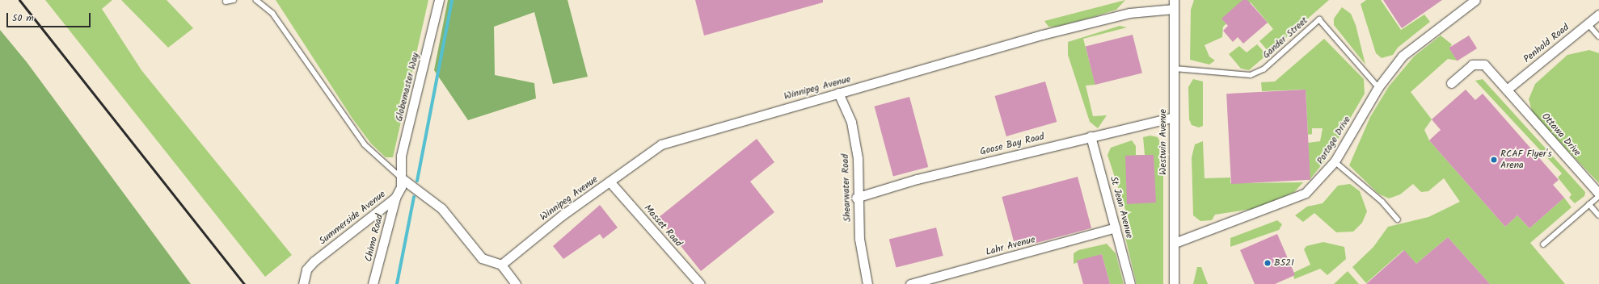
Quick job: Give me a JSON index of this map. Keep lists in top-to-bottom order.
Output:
{
  "streets": {
    "street": [
      "Penhold Road",
      "Globemaster Way",
      "Winnipeg Avenue",
      "Ottawa Drive",
      "Portage Drive",
      "Westwin Avenue",
      "Goose Bay Road",
      "Shearwater Road",
      "St Jean Avenue",
      "Summerside Avenue",
      "Masset Road",
      "Chimo Road",
      "Lahr Avenue"
    ],
    "lane": ["Gander Street"]
  },
  "crossings": [
    ["Gander Street", "Portage Drive"],
    ["Gander Street", "Westwin Avenue"],
    ["Penhold Road", "Ottawa Drive"],
    ["Globemaster Way", "Summerside Avenue"],
    ["Winnipeg Avenue", "Westwin Avenue"],
    ["Winnipeg Avenue", "Shearwater Road"],
    ["Winnipeg Avenue", "Masset Road"],
    ["Portage Drive", "Westwin Avenue"],
    ["Westwin Avenue", "Goose Bay Road"],
    ["Goose Bay Road", "Shearwater Road"],
    ["Goose Bay Road", "St Jean Avenue"],
    ["St Jean Avenue", "Lahr Avenue"],
    ["Summerside Avenue", "Chimo Road"]
  ],
  "places": ["RCAF Flyer's Arena", "B521"],
  "scale_bar": "50 m"
}
